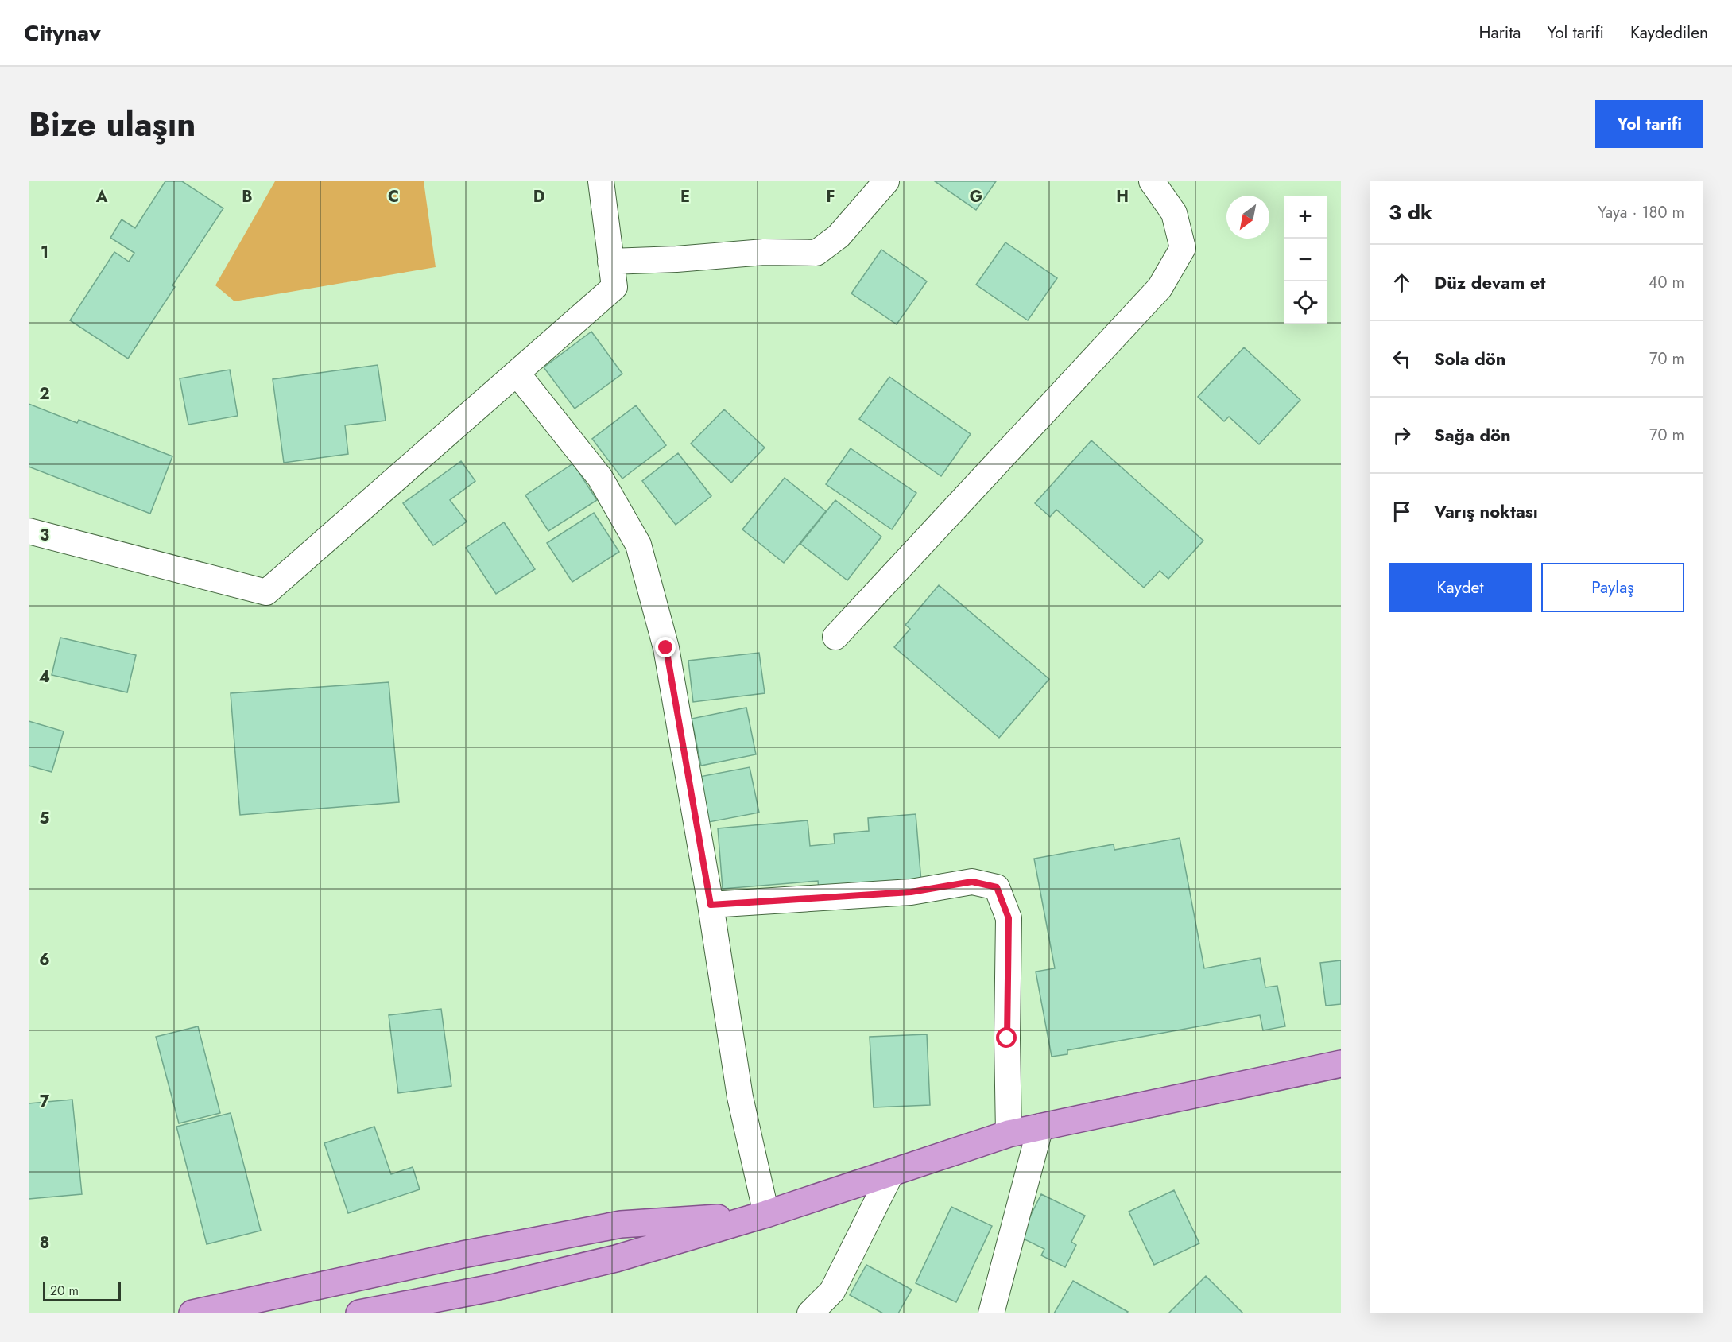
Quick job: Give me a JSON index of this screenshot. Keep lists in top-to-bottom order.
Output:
{
  "scale_bar": "20 m",
  "north": "bottom left",
  "page": {
    "header": "Citynav",
    "nav": ["Harita", "Yol tarifi", "Kaydedilen"],
    "title": "Bize ulaşın",
    "buttons": [
      "Yol tarifi",
      ["Kaydet", "Paylaş"]
    ],
    "heading": ["3 dk", "Yaya · 180 m"],
    "map_buttons": ["+", "−"],
    "list": [
      ["Düz devam et", "40 m"],
      ["Sola dön", "70 m"],
      ["Sağa dön", "70 m"],
      "Varış noktası"
    ],
    "scale": "20 m"
  },
  "grid": {
    "columns": [
      "A",
      "B",
      "C",
      "D",
      "E",
      "F",
      "G",
      "H"
    ],
    "rows": [
      "1",
      "2",
      "3",
      "4",
      "5",
      "6",
      "7",
      "8"
    ]
  }
}
